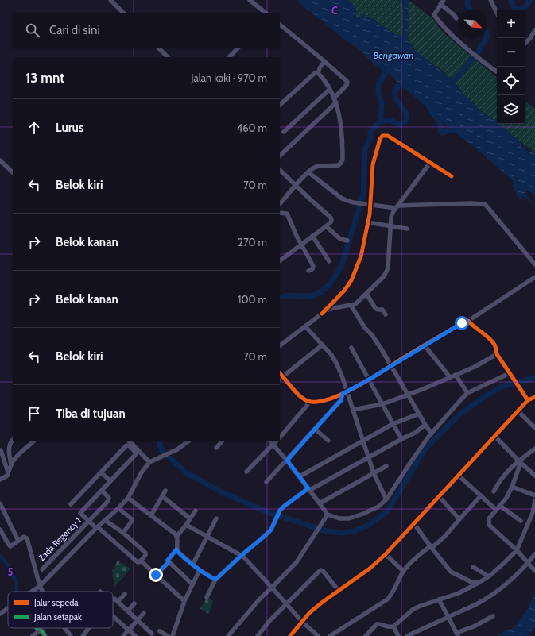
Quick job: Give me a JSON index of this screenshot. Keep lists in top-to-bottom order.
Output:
{
  "streets": {
    "street": ["Zada Regency 1"]
  },
  "water": ["Bengawan"],
  "legend": ["Jalur sepeda", "Jalan setapak"],
  "north": "bottom right",
  "page": {
    "map_buttons": ["+", "−"],
    "search": "Cari di sini",
    "heading": ["13 mnt", "Jalan kaki · 970 m"],
    "list": [
      ["Lurus", "460 m"],
      ["Belok kiri", "70 m"],
      ["Belok kanan", "270 m"],
      ["Belok kanan", "100 m"],
      ["Belok kiri", "70 m"],
      "Tiba di tujuan"
    ]
  },
  "grid": {
    "columns": ["C"],
    "rows": ["5"]
  }
}
